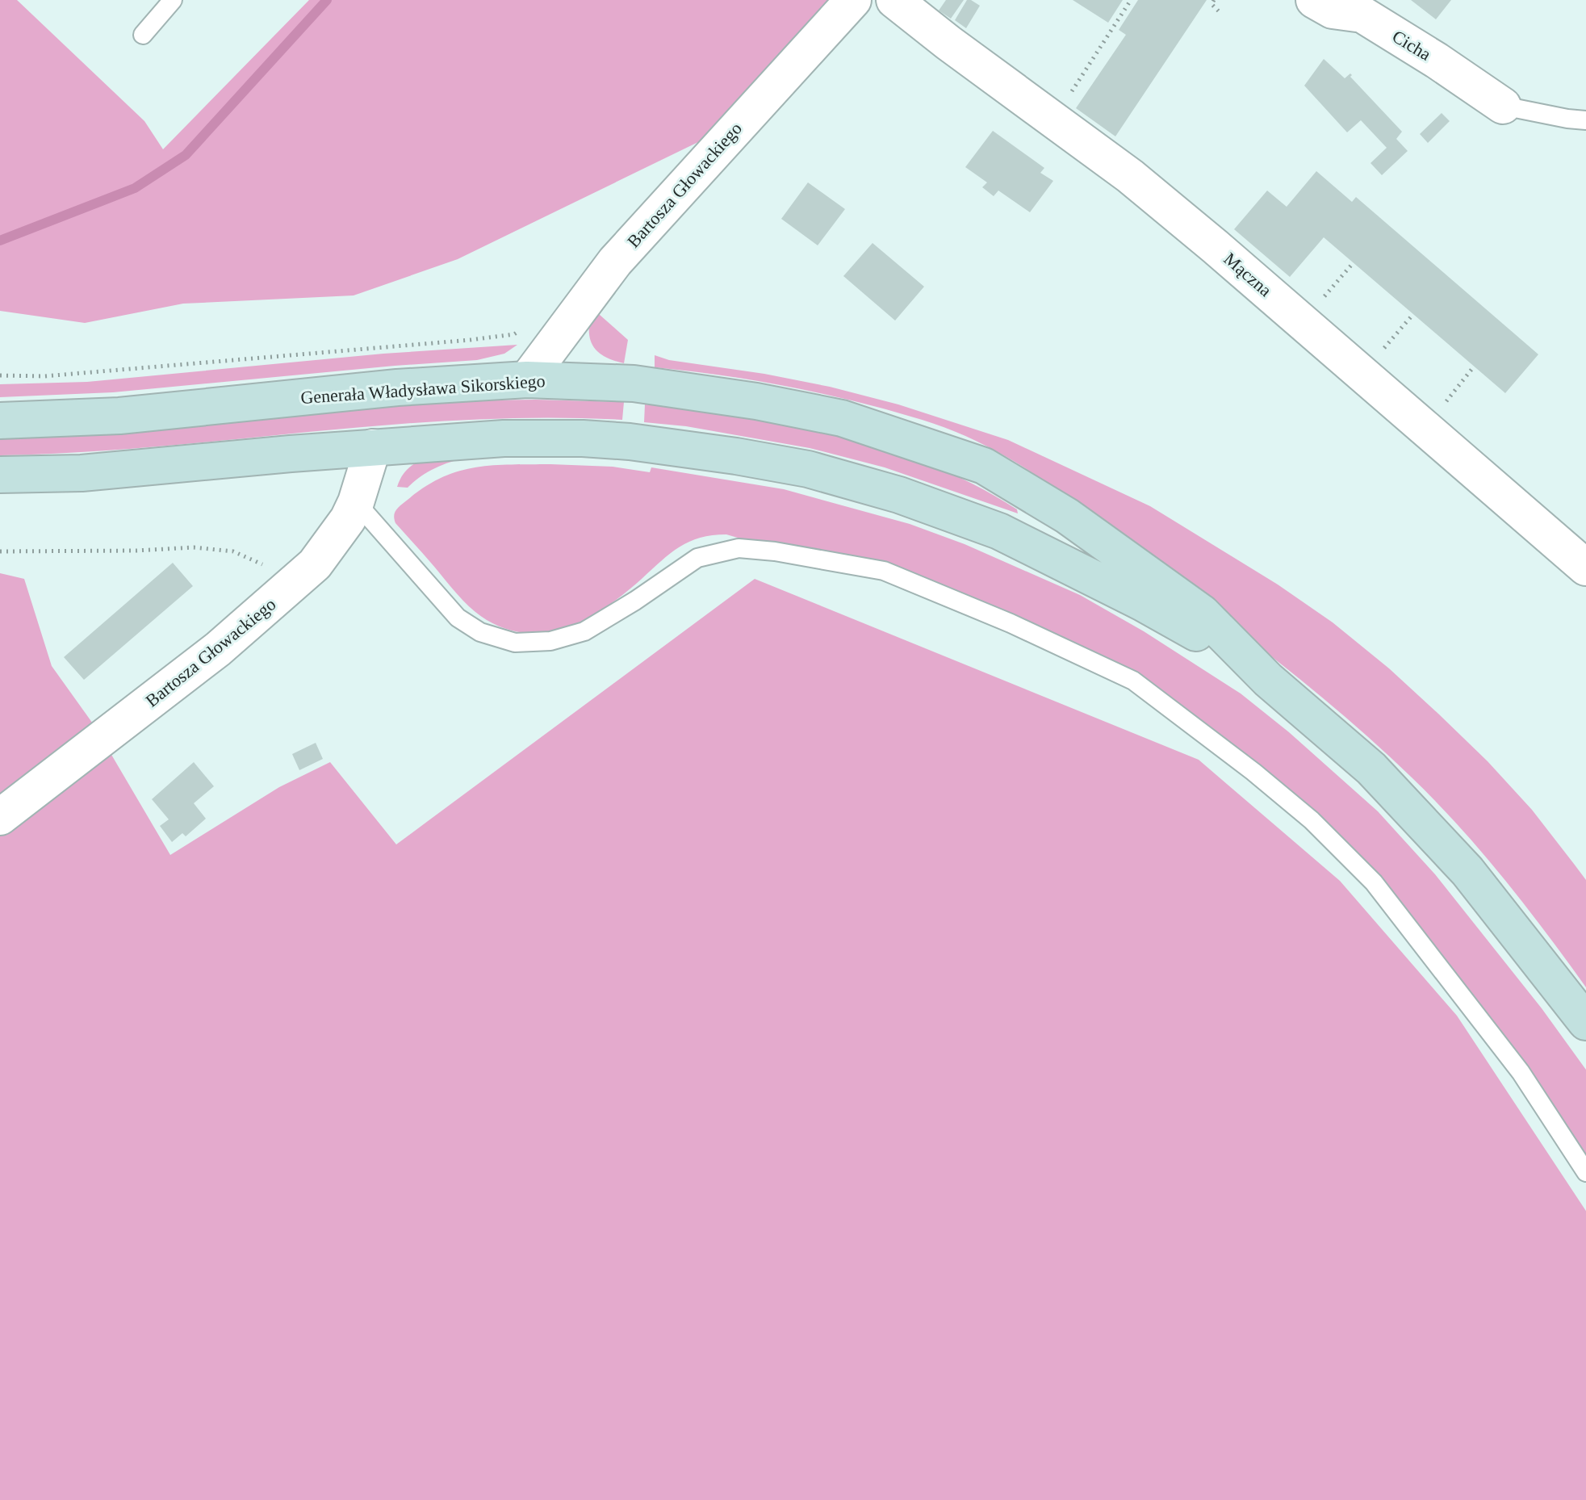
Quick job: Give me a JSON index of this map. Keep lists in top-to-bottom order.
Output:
{
  "streets": {
    "main road": ["Generała Władysława Sikorskiego"],
    "street": ["Cicha", "Bartosza Głowackiego", "Mączna"]
  },
  "crossings": [
    ["Bartosza Głowackiego", "Generała Władysława Sikorskiego"]
  ]
}
